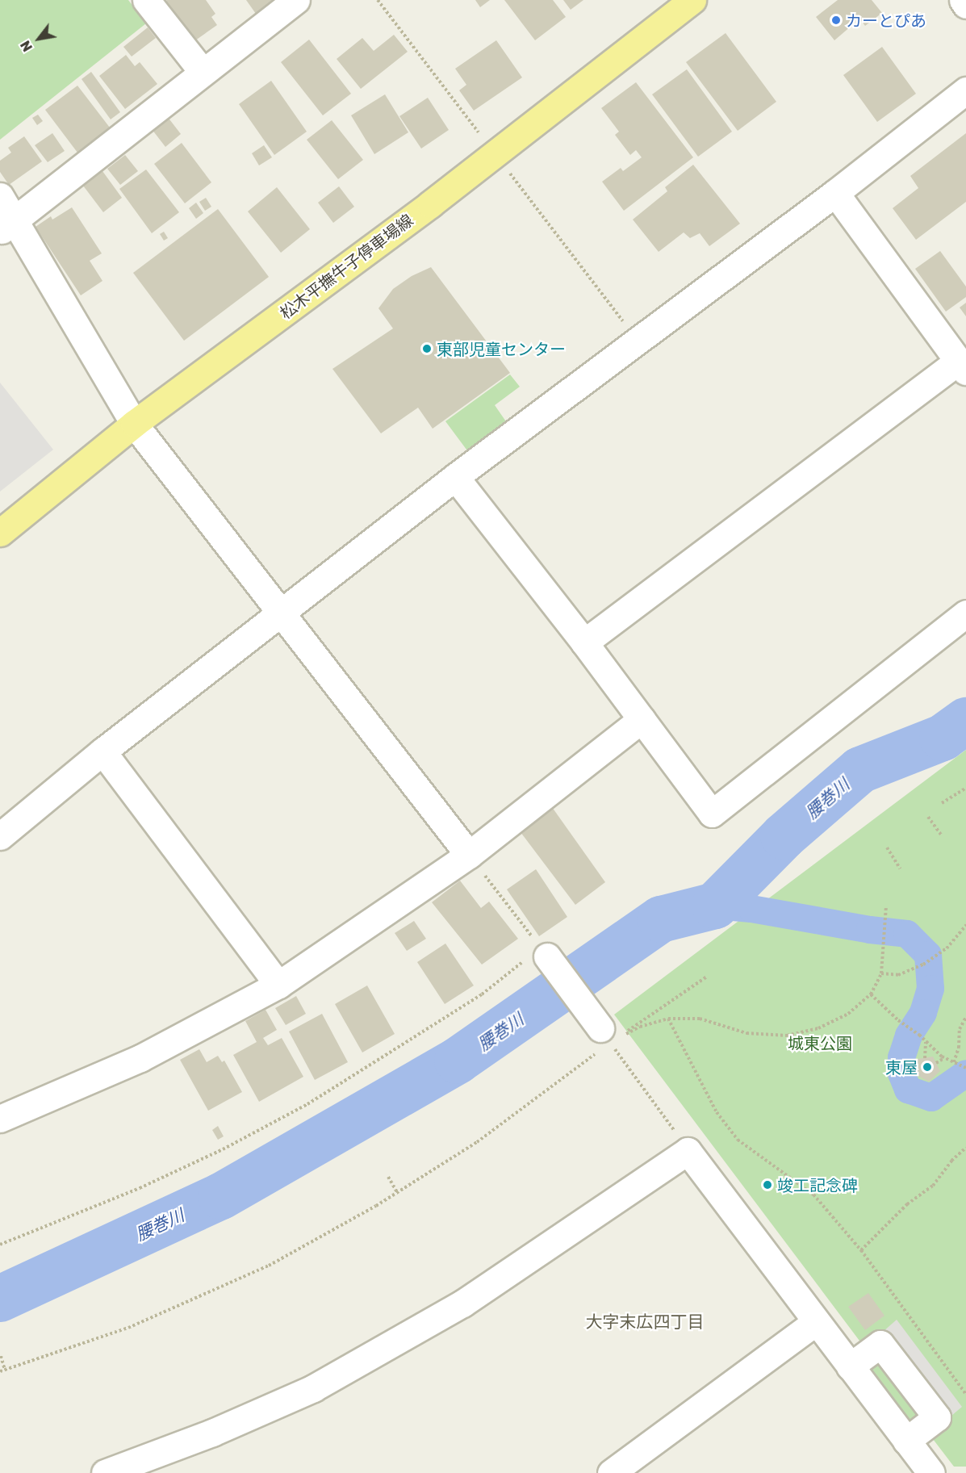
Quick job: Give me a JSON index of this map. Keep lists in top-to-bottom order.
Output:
{
  "streets": {
    "main road": ["松木平撫牛子停車場線"]
  },
  "districts": ["大字末広四丁目"],
  "water": ["腰巻川"],
  "parks": ["城東公園"],
  "places": [
    "カーとぴあ",
    "東部児童センター",
    "東屋",
    "竣工記念碑"
  ],
  "north": "bottom left"
}
